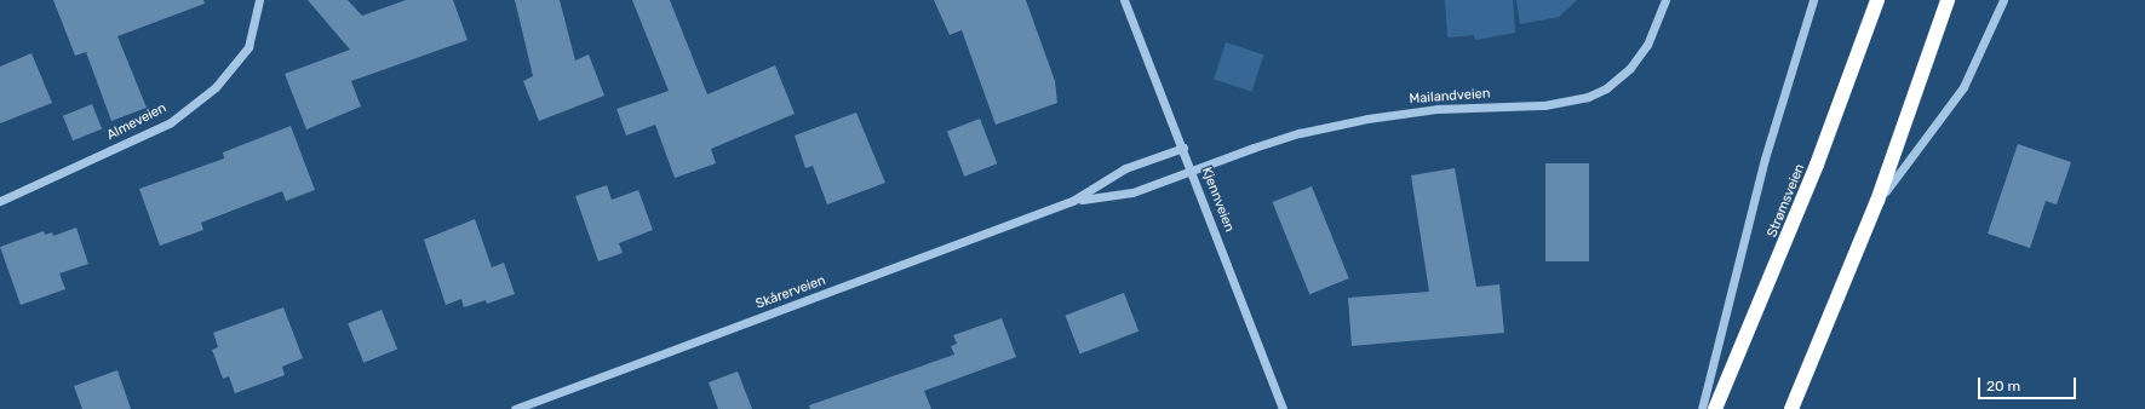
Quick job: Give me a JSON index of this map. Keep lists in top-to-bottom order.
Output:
{
  "streets": {
    "highway": ["Strømsveien"],
    "street": [
      "Mailandveien",
      "Almeveien",
      "Kjennveien",
      "Skårerveien"
    ]
  },
  "crossings": [
    ["Mailandveien", "Kjennveien"],
    ["Mailandveien", "Skårerveien"],
    ["Kjennveien", "Skårerveien"]
  ],
  "scale_bar": "20 m"
}
